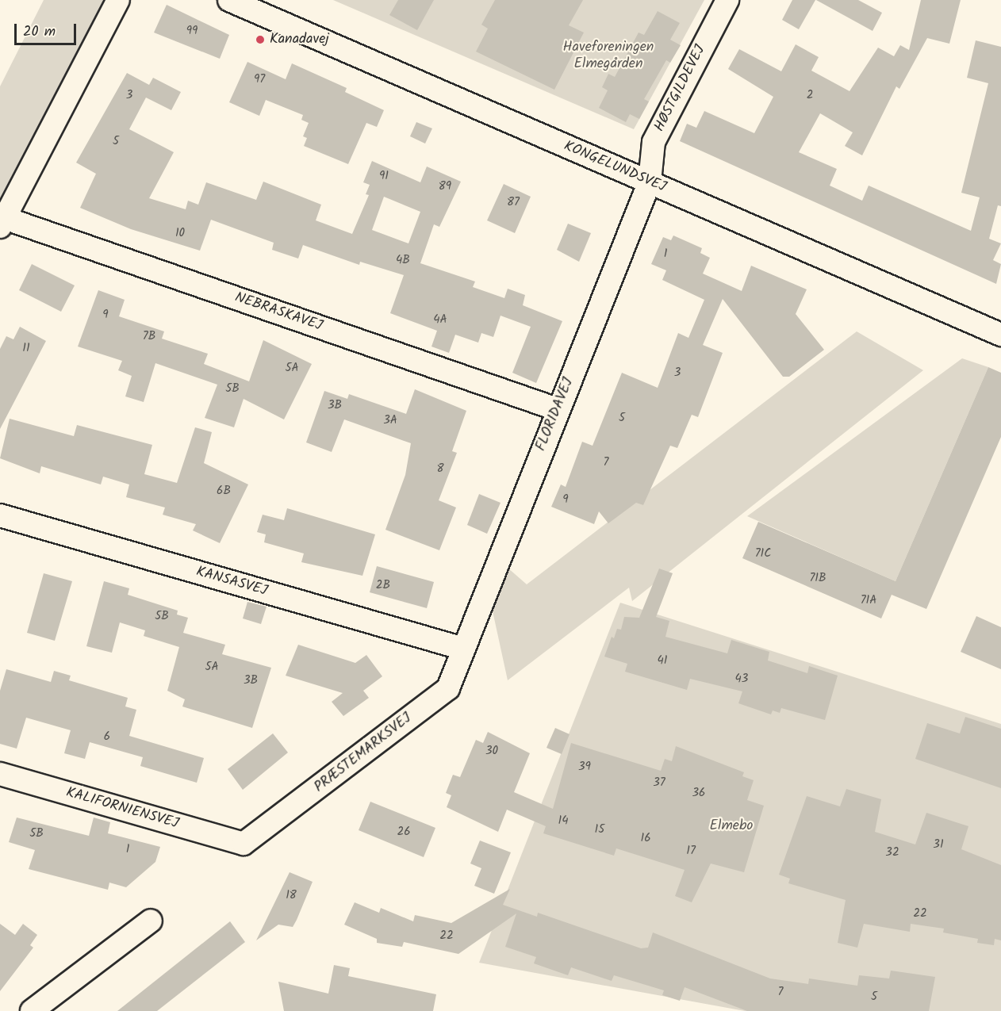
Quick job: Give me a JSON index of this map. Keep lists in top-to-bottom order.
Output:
{
  "streets": {
    "street": [
      "HØSTGILDEVEJ",
      "KONGELUNDSVEJ",
      "NEBRASKAVEJ",
      "FLORIDAVEJ",
      "KANSASVEJ",
      "PRÆSTEMARKSVEJ",
      "KALIFORNIENSVEJ"
    ]
  },
  "crossings": [
    ["HØSTGILDEVEJ", "KONGELUNDSVEJ"],
    ["HØSTGILDEVEJ", "FLORIDAVEJ"],
    ["KONGELUNDSVEJ", "FLORIDAVEJ"],
    ["NEBRASKAVEJ", "FLORIDAVEJ"],
    ["FLORIDAVEJ", "KANSASVEJ"],
    ["FLORIDAVEJ", "PRÆSTEMARKSVEJ"],
    ["KANSASVEJ", "PRÆSTEMARKSVEJ"],
    ["PRÆSTEMARKSVEJ", "KALIFORNIENSVEJ"]
  ],
  "parks": ["Haveforeningen Elmegården", "Elmebo"],
  "places": ["Kanadavej"],
  "house_numbers": [
    "99",
    "97",
    "3",
    "2",
    "5",
    "91",
    "89",
    "87",
    "10",
    "1",
    "4B",
    "9",
    "4A",
    "7B",
    "11",
    "5A",
    "3",
    "5B",
    "3B",
    "5",
    "3A",
    "7",
    "8",
    "6B",
    "9",
    "71C",
    "71B",
    "2B",
    "71A",
    "5B",
    "41",
    "5A",
    "43",
    "3B",
    "6",
    "30",
    "39",
    "37",
    "36",
    "14",
    "15",
    "26",
    "5B",
    "16",
    "31",
    "1",
    "17",
    "32",
    "18",
    "22",
    "22",
    "7",
    "5"
  ],
  "scale_bar": "20 m"
}
